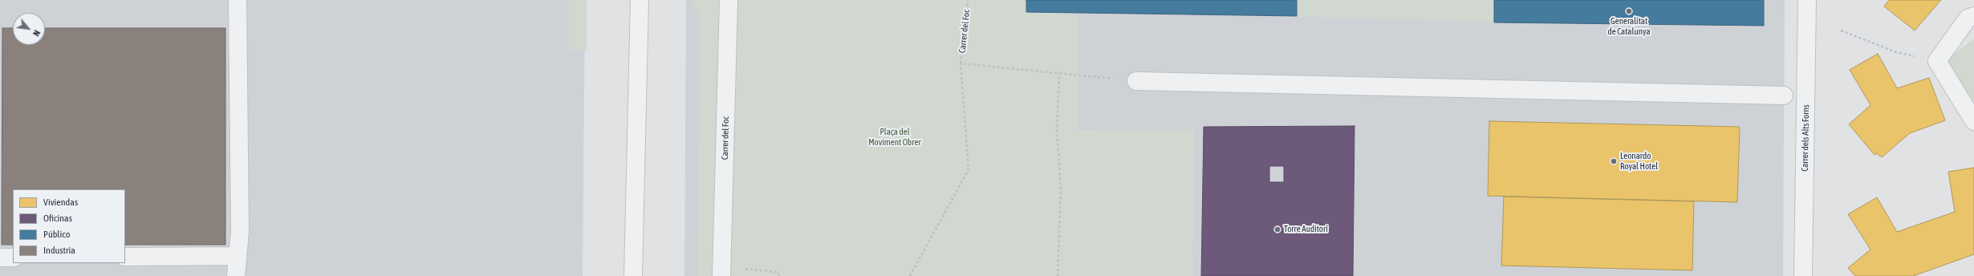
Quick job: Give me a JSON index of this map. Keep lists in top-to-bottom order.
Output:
{
  "streets": {
    "street": ["Carrer del Foc", "Carrer dels Alts Forns"]
  },
  "parks": ["Plaça del Moviment Obrer"],
  "places": ["Generalitat de Catalunya", "Leonardo Royal Hotel", "Torre Auditori"],
  "legend": [
    "Viviendas",
    "Oficinas",
    "Público",
    "Industria"
  ],
  "north": "bottom right"
}
